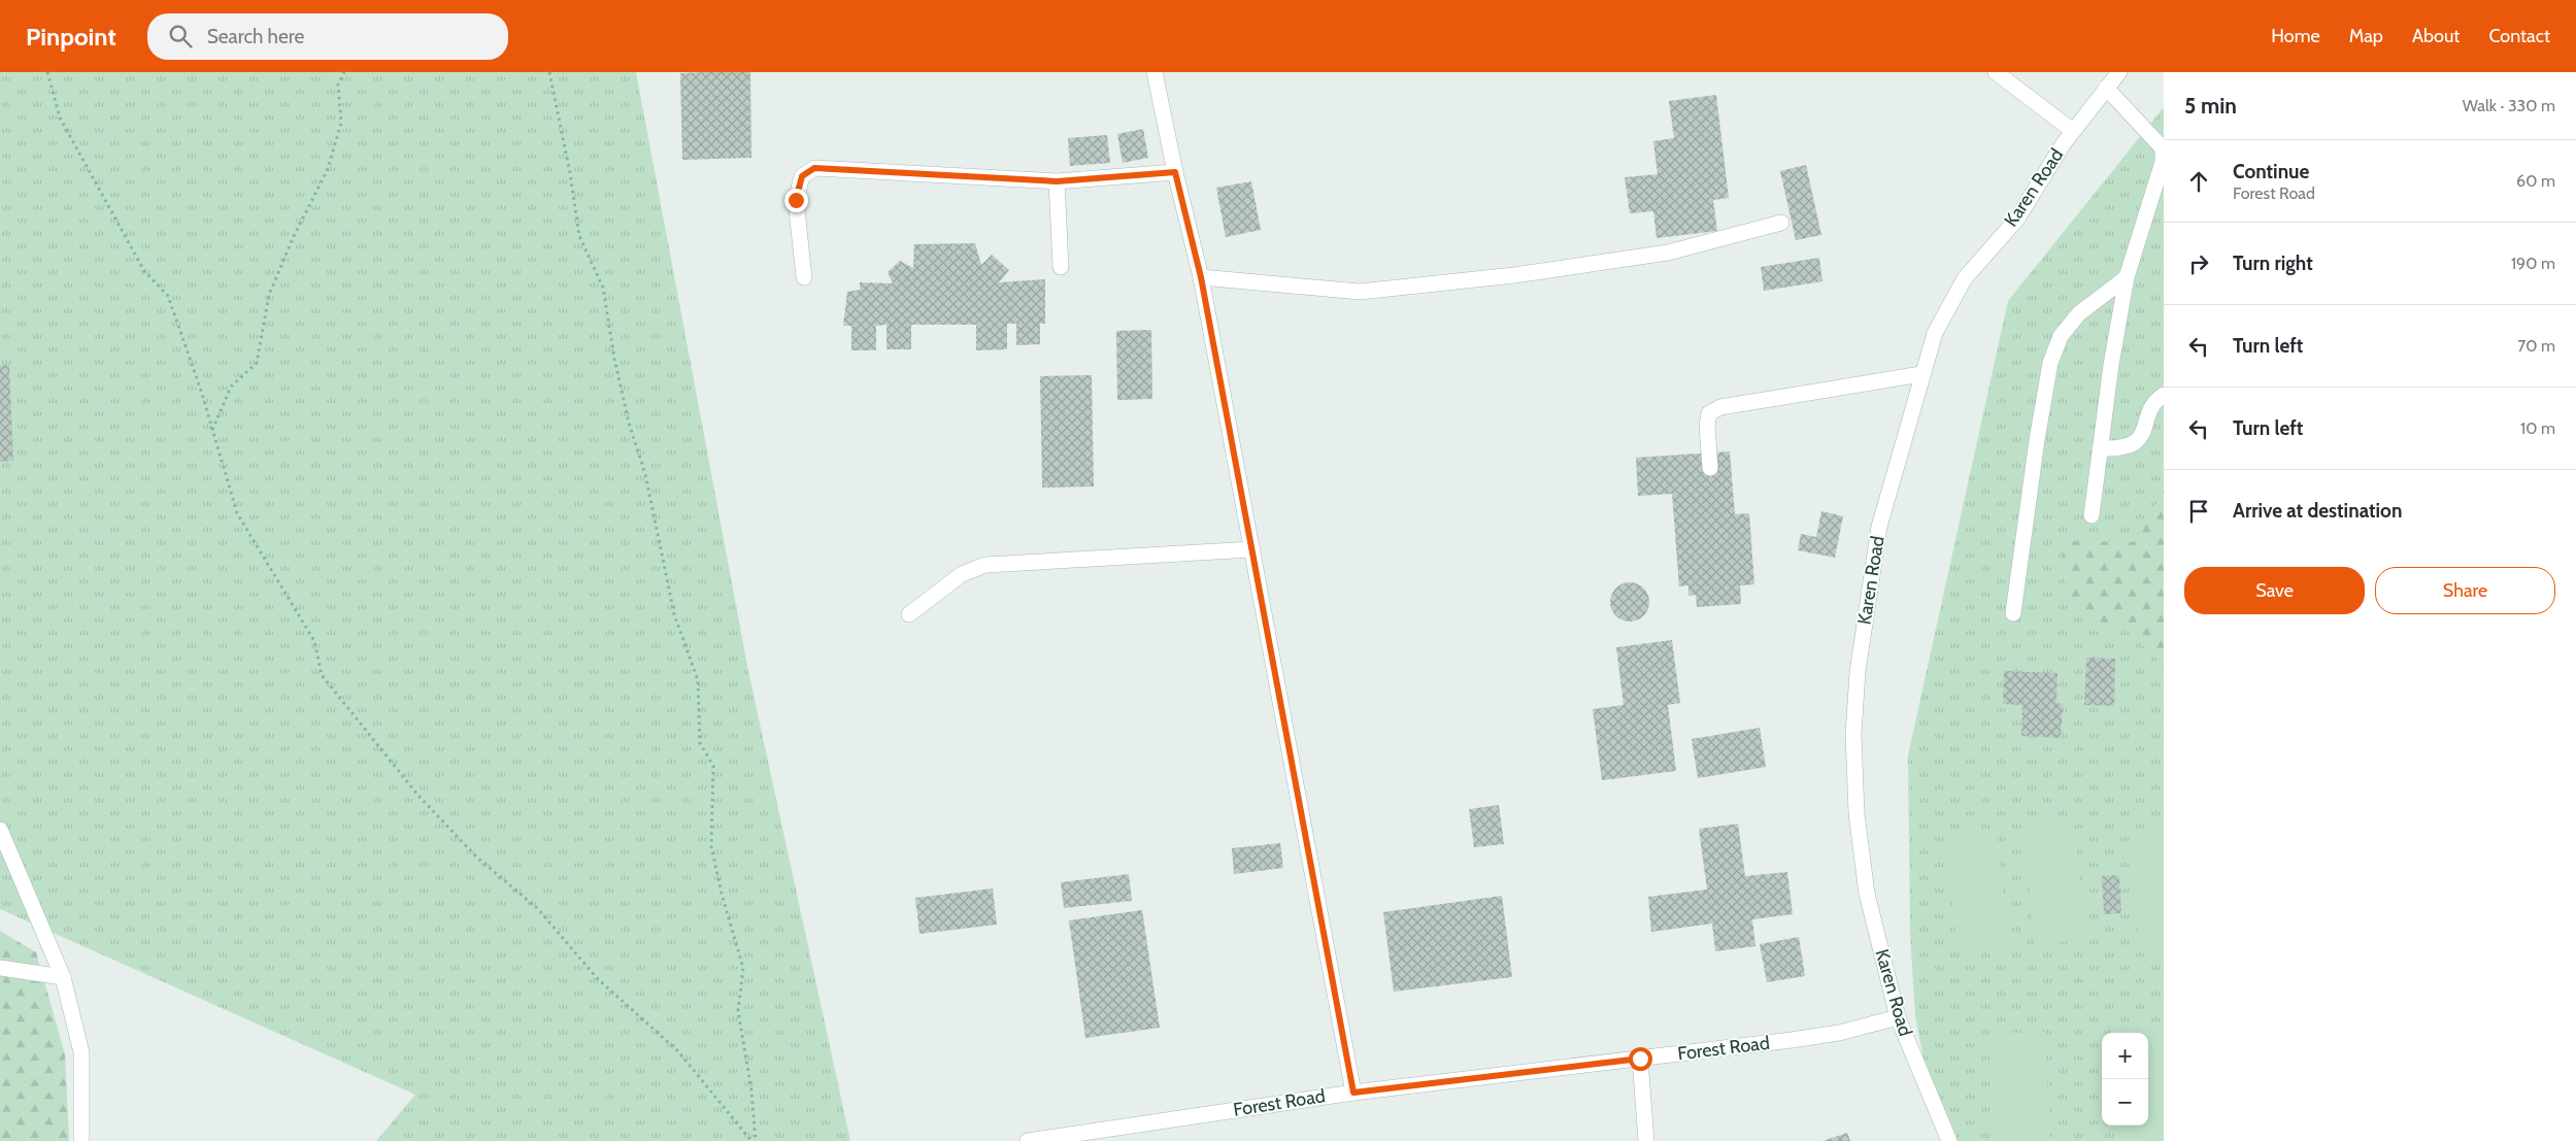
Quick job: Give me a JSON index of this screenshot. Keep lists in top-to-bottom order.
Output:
{
  "streets": {
    "street": ["Karen Road", "Forest Road"]
  },
  "crossings": [
    ["Karen Road", "Forest Road"]
  ],
  "page": {
    "header": "Pinpoint",
    "search": "Search here",
    "nav": [
      "Home",
      "Map",
      "About",
      "Contact"
    ],
    "heading": ["5 min", "Walk · 330 m"],
    "list": [
      ["Continue", "Forest Road", "60 m"],
      ["Turn right", "190 m"],
      ["Turn left", "70 m"],
      ["Turn left", "10 m"],
      "Arrive at destination"
    ],
    "buttons": ["Save", "Share"],
    "map_buttons": ["+", "−"]
  }
}
